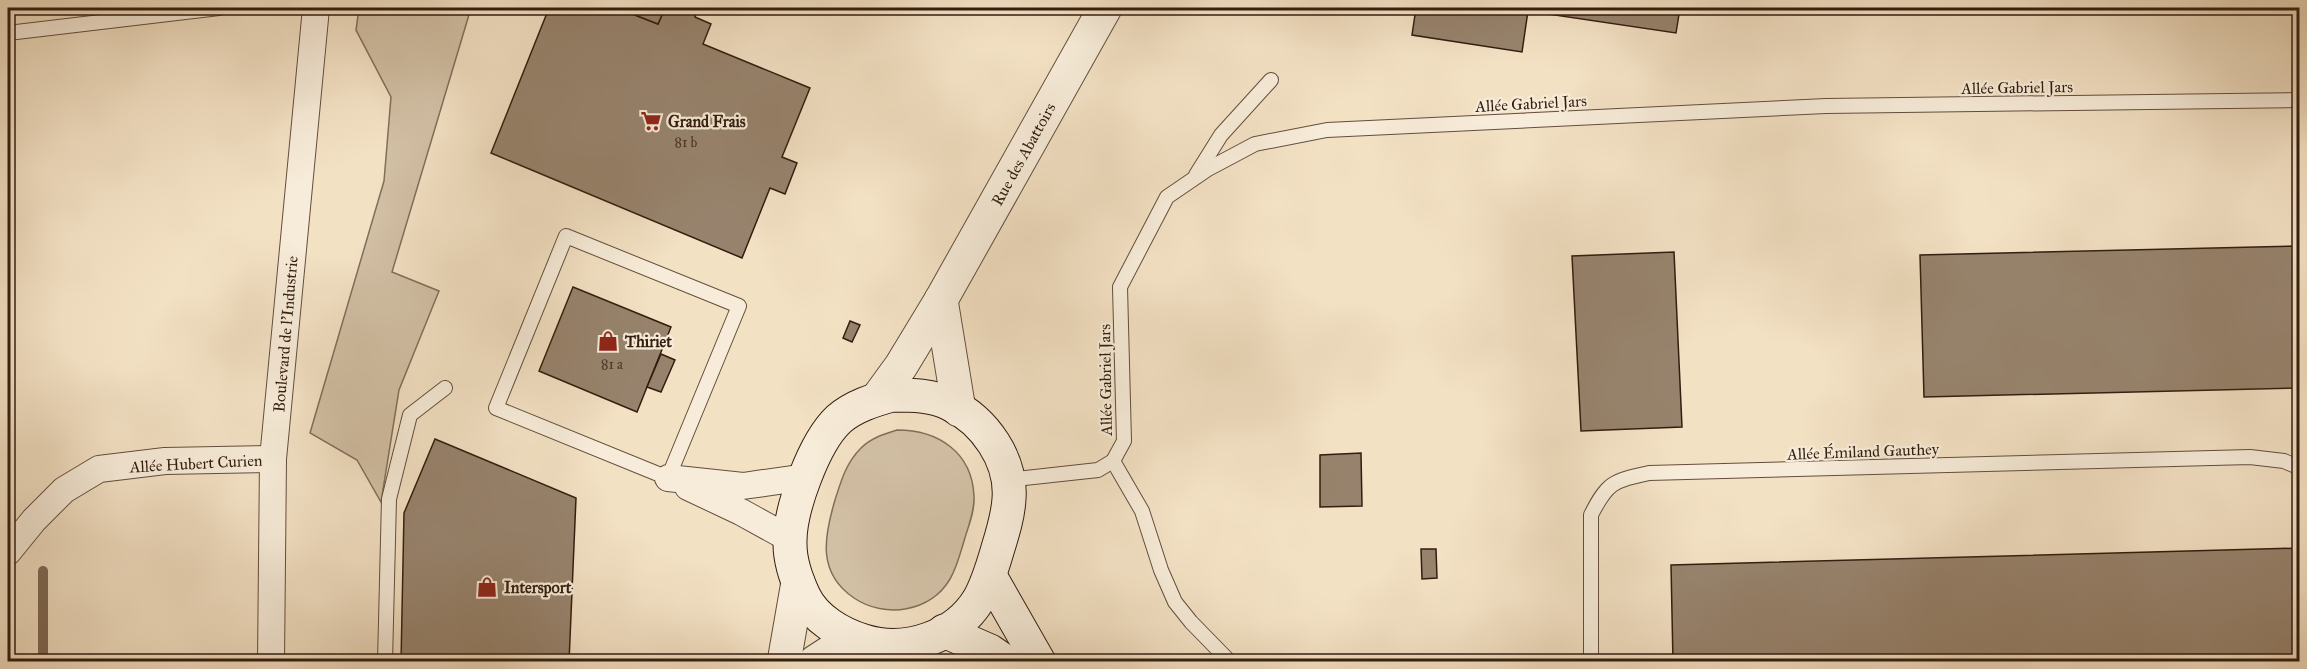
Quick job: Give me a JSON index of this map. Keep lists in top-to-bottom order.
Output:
{
  "streets": {
    "main road": ["Rue des Abattoirs"],
    "street": ["Boulevard de l'Industrie", "Allée Hubert Curien"],
    "lane": ["Allée Gabriel Jars", "Allée Émiland Gauthey"]
  },
  "crossings": [
    ["Boulevard de l'Industrie", "Allée Hubert Curien"]
  ],
  "places": {
    "supermarket": ["Grand Frais"],
    "shop": ["Thiriet", "Intersport"]
  },
  "house_numbers": ["81 b", "81 a"]
}
